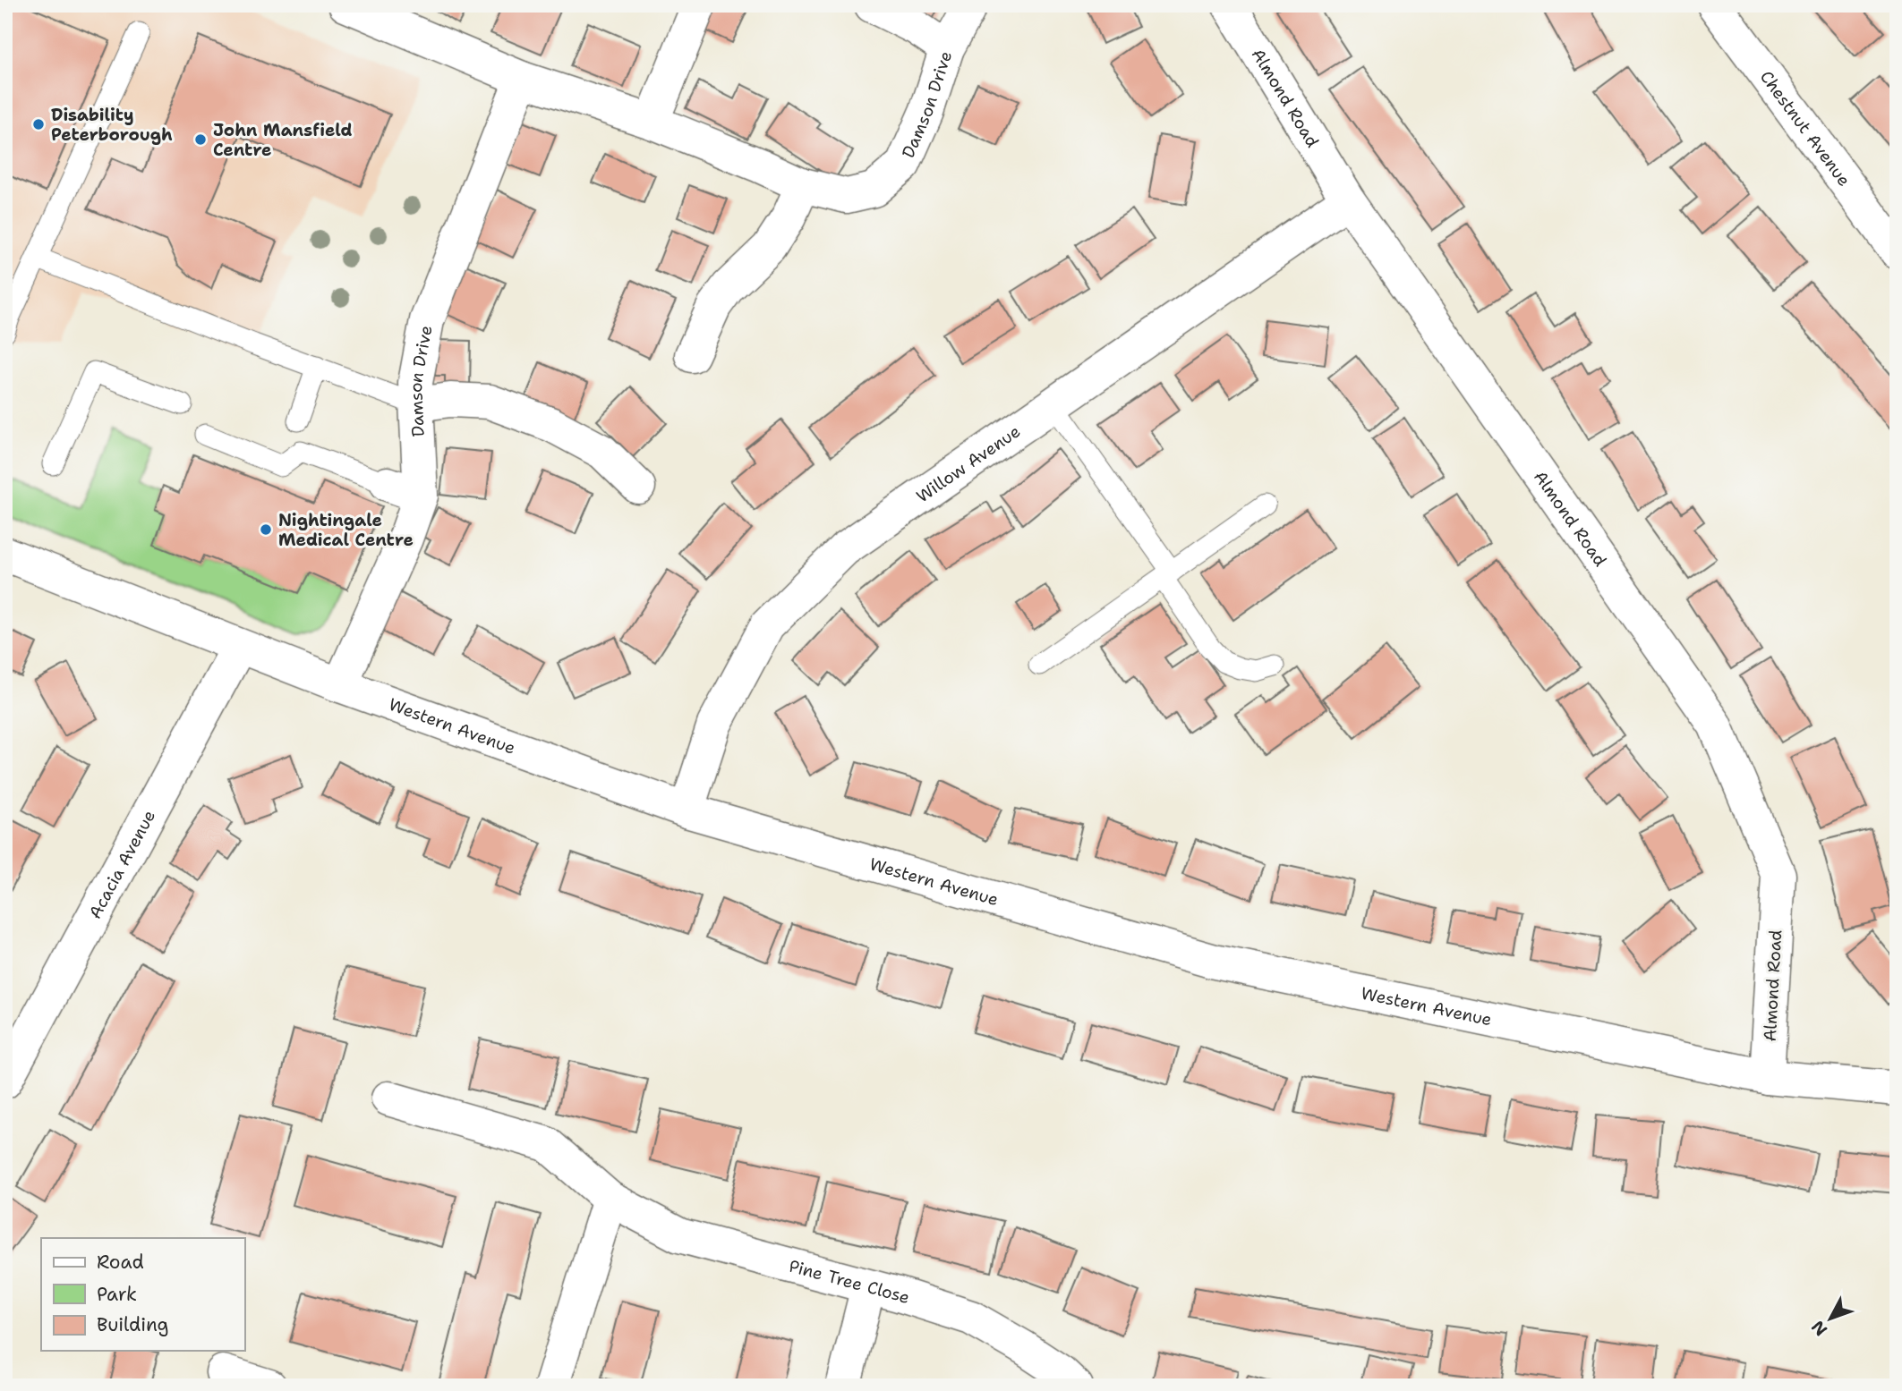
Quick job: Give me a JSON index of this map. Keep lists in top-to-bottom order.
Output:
{
  "streets": {
    "street": [
      "Almond Road",
      "Damson Drive",
      "Chestnut Avenue",
      "Willow Avenue",
      "Western Avenue",
      "Acacia Avenue",
      "Pine Tree Close"
    ]
  },
  "crossings": [
    ["Almond Road", "Willow Avenue"],
    ["Almond Road", "Western Avenue"],
    ["Damson Drive", "Western Avenue"],
    ["Willow Avenue", "Western Avenue"],
    ["Western Avenue", "Acacia Avenue"]
  ],
  "places": ["Disability Peterborough", "John Mansfield Centre", "Nightingale Medical Centre"],
  "legend": ["Road", "Park", "Building"],
  "north": "bottom left"
}
